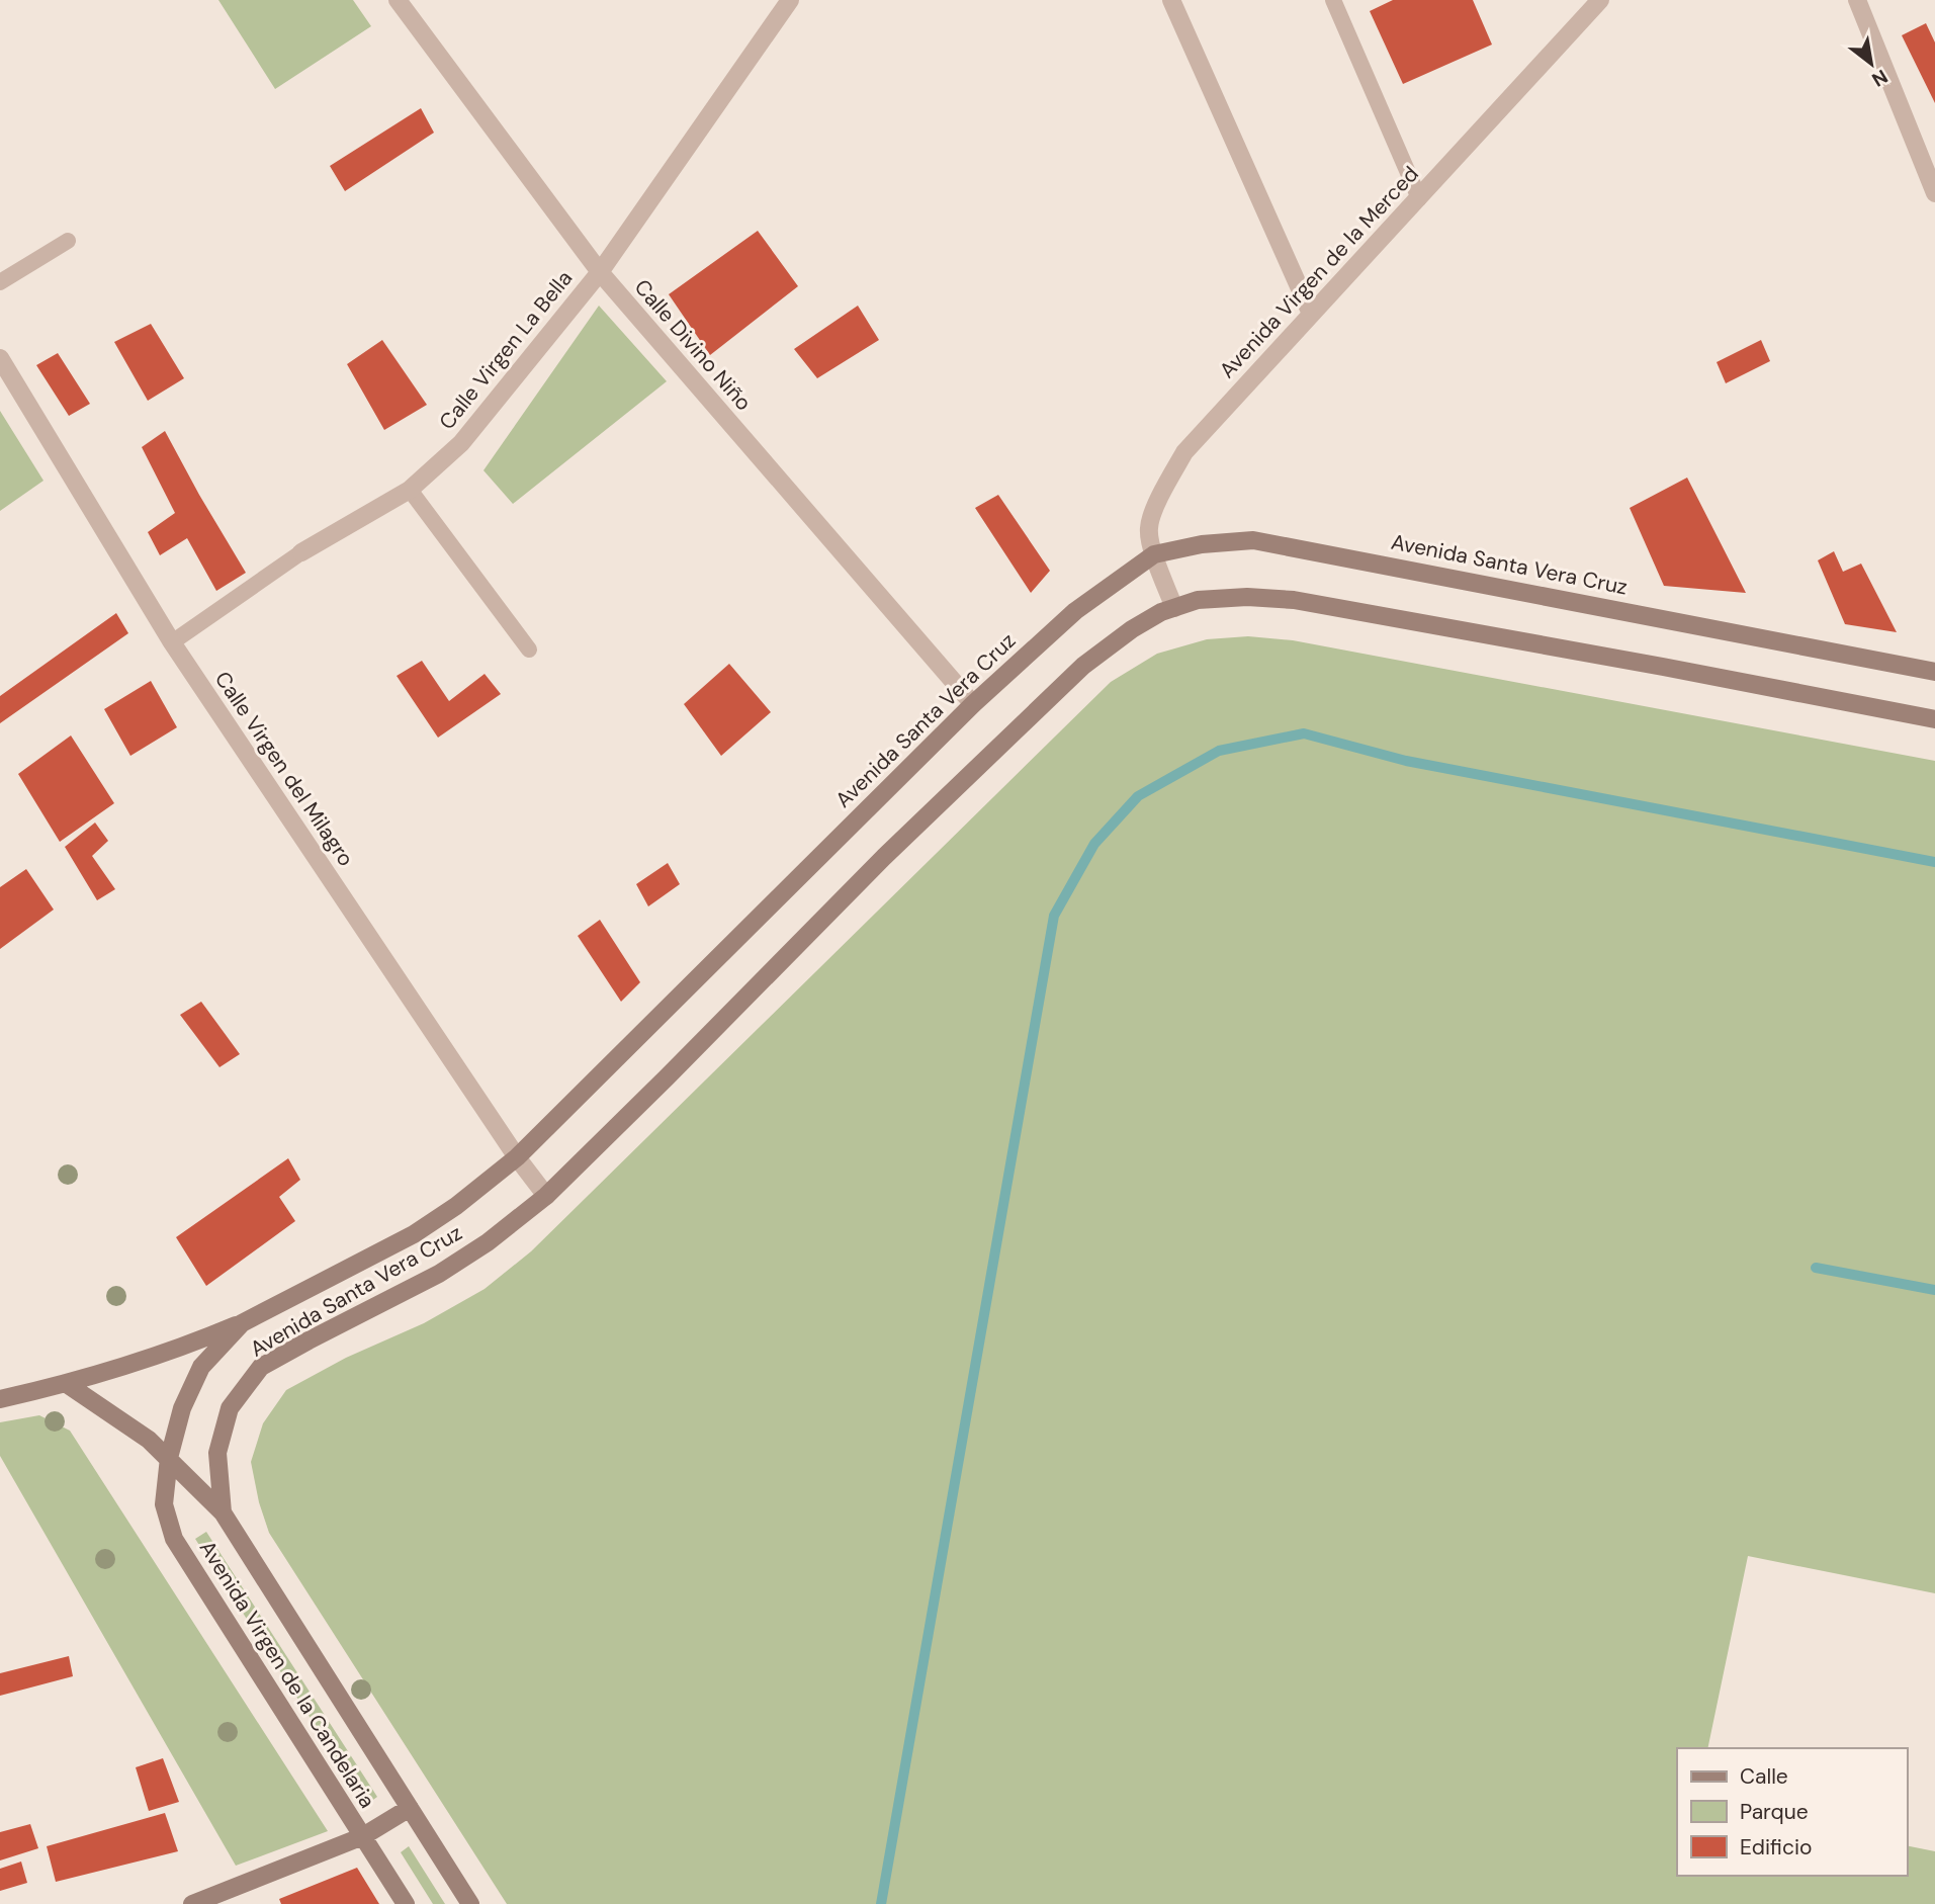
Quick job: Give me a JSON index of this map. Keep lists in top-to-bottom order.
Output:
{
  "streets": {
    "main road": ["Avenida Santa Vera Cruz", "Avenida Virgen de la Candelaria"],
    "street": [
      "Avenida Virgen de la Merced",
      "Calle Divino Niño",
      "Calle Virgen La Bella",
      "Calle Virgen del Milagro"
    ]
  },
  "crossings": [
    ["Avenida Virgen de la Merced", "Avenida Santa Vera Cruz"],
    ["Calle Divino Niño", "Calle Virgen La Bella"],
    ["Calle Divino Niño", "Avenida Santa Vera Cruz"],
    ["Calle Virgen La Bella", "Calle Virgen del Milagro"],
    ["Avenida Santa Vera Cruz", "Calle Virgen del Milagro"],
    ["Avenida Santa Vera Cruz", "Avenida Virgen de la Candelaria"]
  ],
  "legend": ["Calle", "Parque", "Edificio"],
  "north": "bottom right"
}
